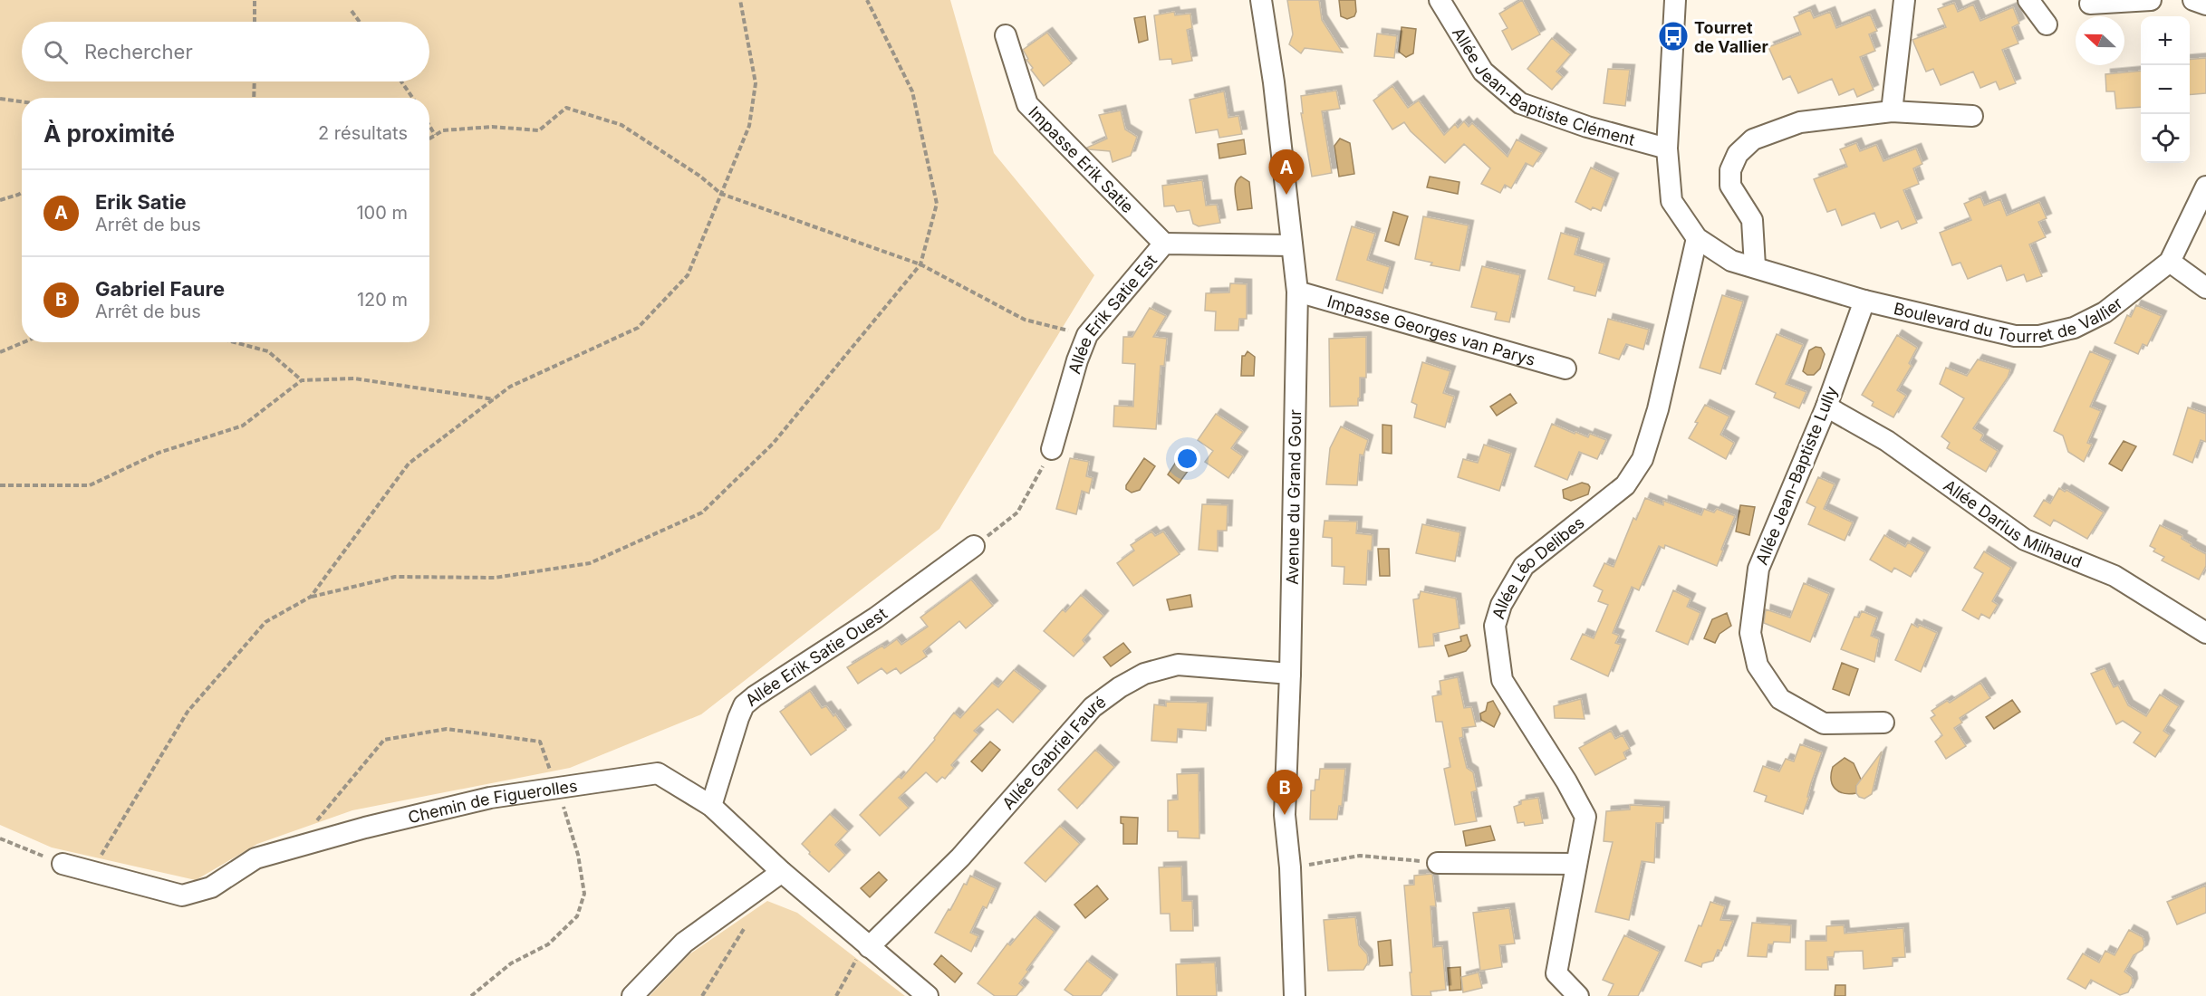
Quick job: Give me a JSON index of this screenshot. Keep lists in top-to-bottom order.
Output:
{
  "streets": {
    "street": [
      "Allée Jean-Baptiste Clément",
      "Impasse Erik Satie",
      "Boulevard du Tourret de Vallier",
      "Allée Erik Satie Est",
      "Impasse Georges van Parys",
      "Allée Jean-Baptiste Lully",
      "Avenue du Grand Gour",
      "Allée Darius Milhaud",
      "Allée Léo Delibes",
      "Allée Erik Satie Ouest",
      "Allée Gabriel Fauré",
      "Chemin de Figuerolles"
    ]
  },
  "crossings": [
    ["Allée Jean-Baptiste Clément", "Boulevard du Tourret de Vallier"],
    ["Impasse Erik Satie", "Allée Erik Satie Est"],
    ["Boulevard du Tourret de Vallier", "Allée Jean-Baptiste Lully"],
    ["Boulevard du Tourret de Vallier", "Allée Léo Delibes"],
    ["Allée Erik Satie Est", "Avenue du Grand Gour"],
    ["Impasse Georges van Parys", "Avenue du Grand Gour"],
    ["Allée Jean-Baptiste Lully", "Allée Darius Milhaud"],
    ["Avenue du Grand Gour", "Allée Gabriel Fauré"],
    ["Allée Erik Satie Ouest", "Chemin de Figuerolles"],
    ["Allée Gabriel Fauré", "Chemin de Figuerolles"]
  ],
  "places": {
    "bus stop": ["Tourret de Vallier"]
  },
  "north": "left",
  "page": {
    "map_buttons": ["+", "−"],
    "search": "Rechercher",
    "heading": ["À proximité", "2 résultats"],
    "pins": ["A", "B"],
    "list": [
      {
        "mark": "A",
        "name": "Erik Satie",
        "note": "Arrêt de bus",
        "value": "100 m"
      },
      {
        "mark": "B",
        "name": "Gabriel Faure",
        "note": "Arrêt de bus",
        "value": "120 m"
      }
    ]
  }
}
